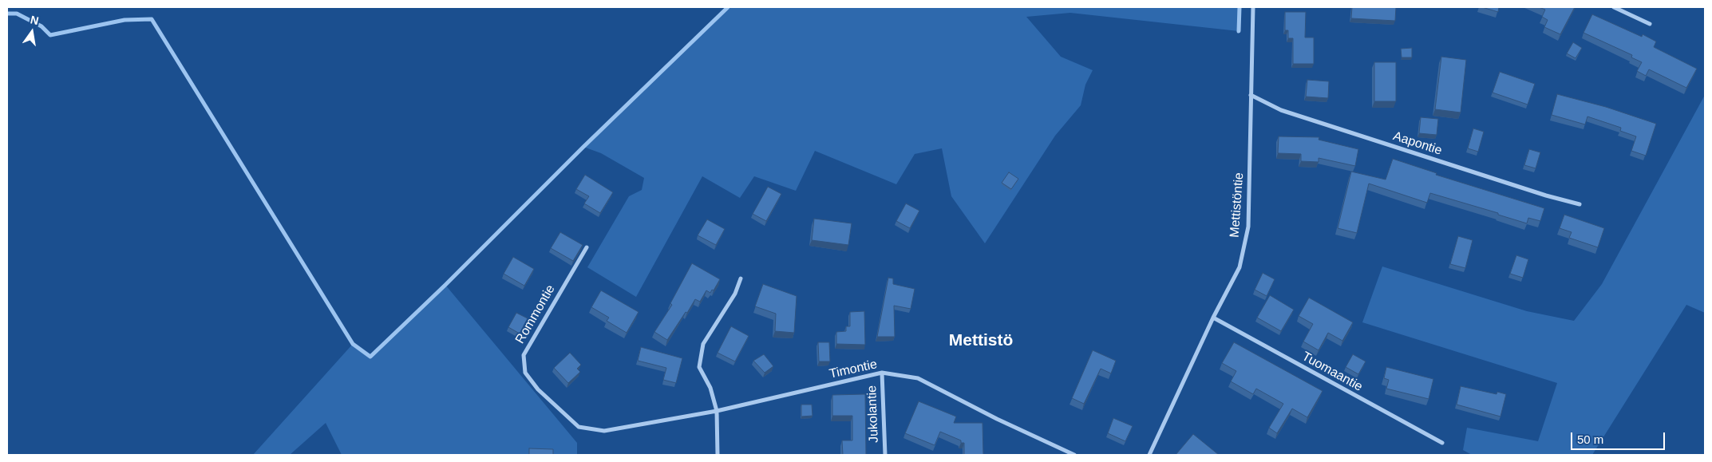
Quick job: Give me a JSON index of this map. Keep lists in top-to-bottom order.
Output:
{
  "streets": {
    "street": [
      "Aapontie",
      "Mettistöntie",
      "Rommontie",
      "Timontie",
      "Tuomaantie",
      "Jukolantie"
    ]
  },
  "crossings": [
    ["Aapontie", "Mettistöntie"],
    ["Mettistöntie", "Tuomaantie"],
    ["Rommontie", "Timontie"],
    ["Timontie", "Jukolantie"]
  ],
  "districts": ["Mettistö"],
  "scale_bar": "50 m",
  "north": "top"
}
